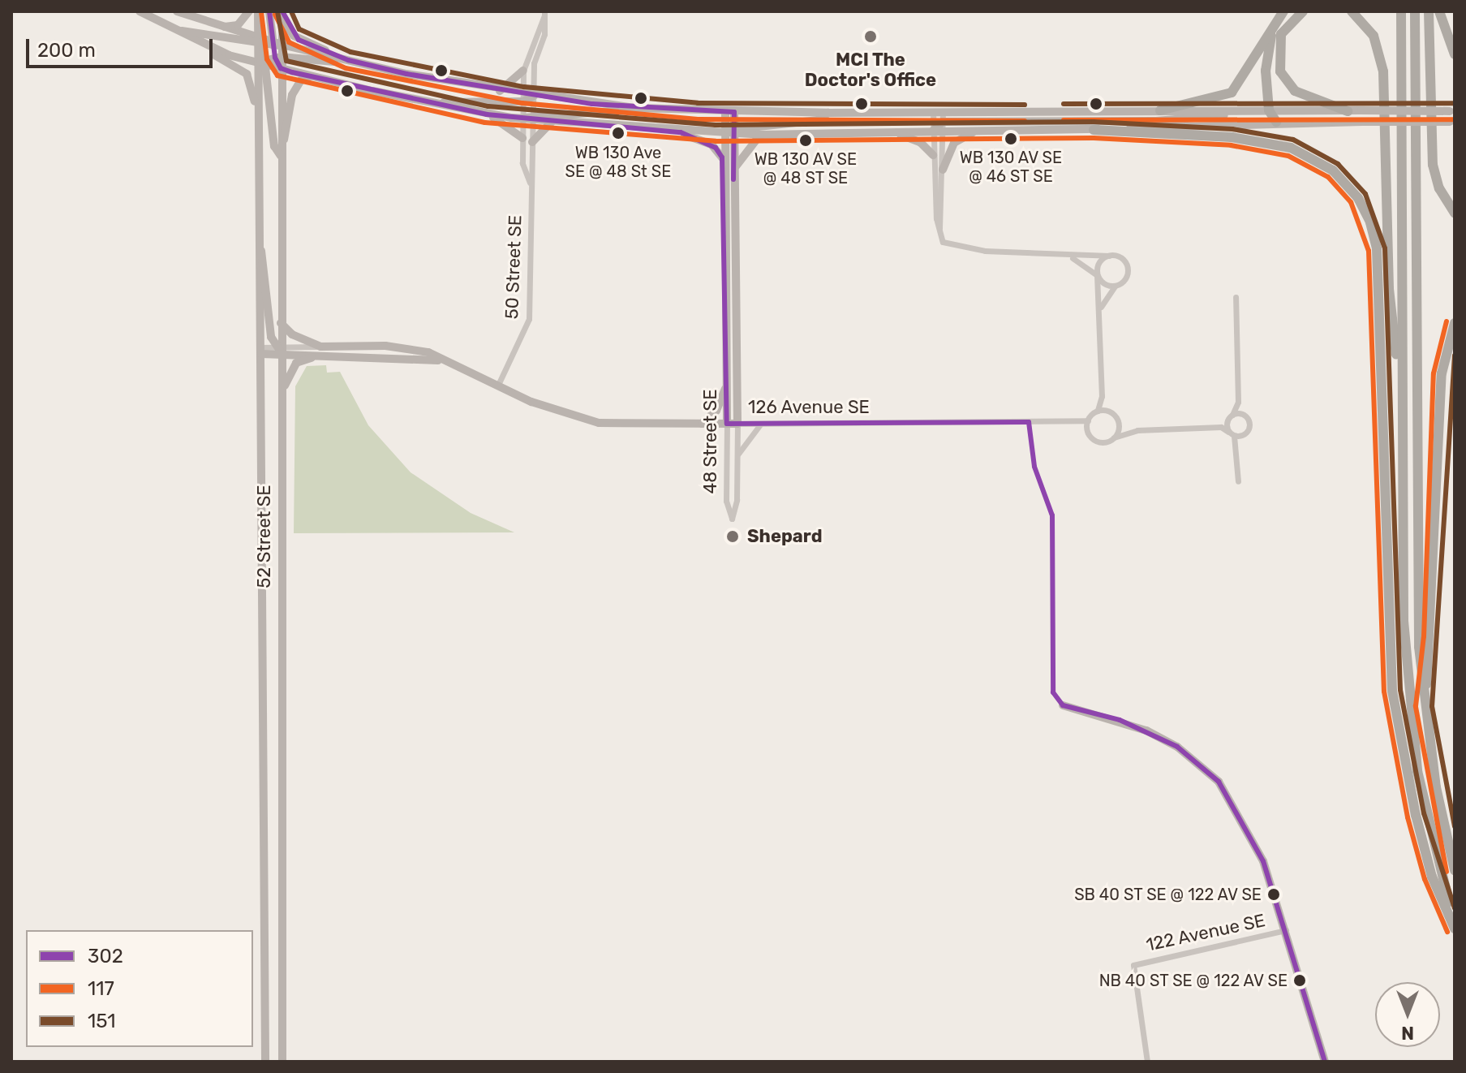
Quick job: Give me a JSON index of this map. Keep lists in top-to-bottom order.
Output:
{
  "streets": {
    "main road": ["126 Avenue SE", "48 Street SE", "52 Street SE"],
    "street": ["50 Street SE", "122 Avenue SE"]
  },
  "crossings": [
    ["50 Street SE", "126 Avenue SE"],
    ["126 Avenue SE", "48 Street SE"],
    ["126 Avenue SE", "52 Street SE"]
  ],
  "places": [
    "MCI The Doctor's Office",
    "WB 130 Ave SE @ 48 St SE",
    "WB 130 AV SE @ 46 ST SE",
    "WB 130 AV SE @ 48 ST SE",
    "Shepard",
    "SB 40 ST SE @ 122 AV SE",
    "NB 40 ST SE @ 122 AV SE"
  ],
  "lines": ["transit line 302", "transit line 151", "transit line 117"],
  "legend": ["302", "117", "151"],
  "scale_bar": "200 m",
  "north": "bottom"
}
